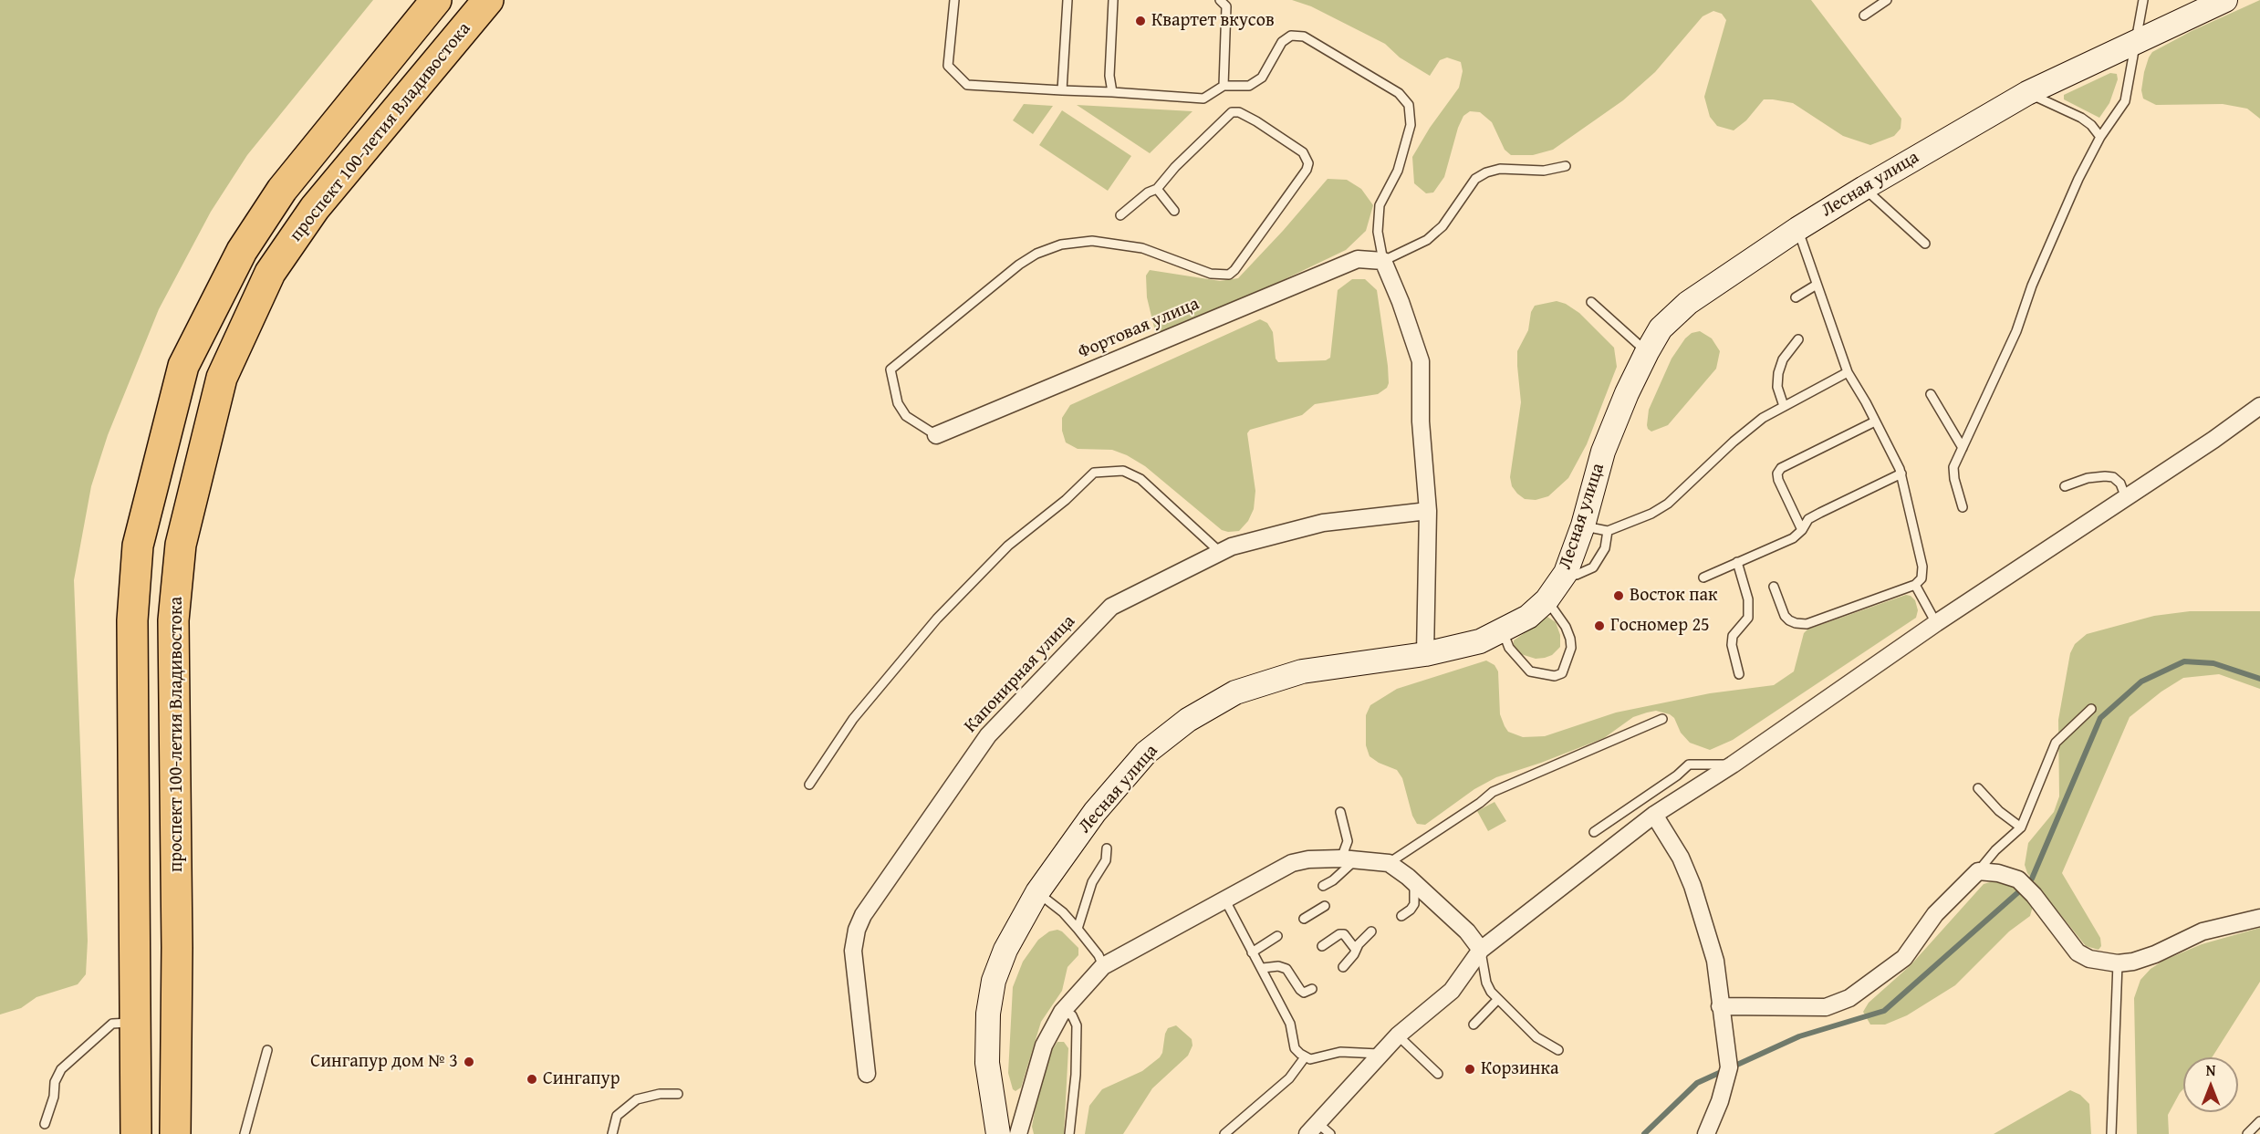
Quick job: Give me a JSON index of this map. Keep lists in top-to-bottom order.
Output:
{
  "streets": {
    "highway": ["проспект 100-летия Владивостока"],
    "main road": ["Лесная улица"],
    "street": ["Фортовая улица", "Капонирная улица"]
  },
  "places": [
    "Квартет вкусов",
    "Восток пак",
    "Госномер 25",
    "Сингапур дом № 3",
    "Корзинка",
    "Сингапур"
  ],
  "north": "top"
}
